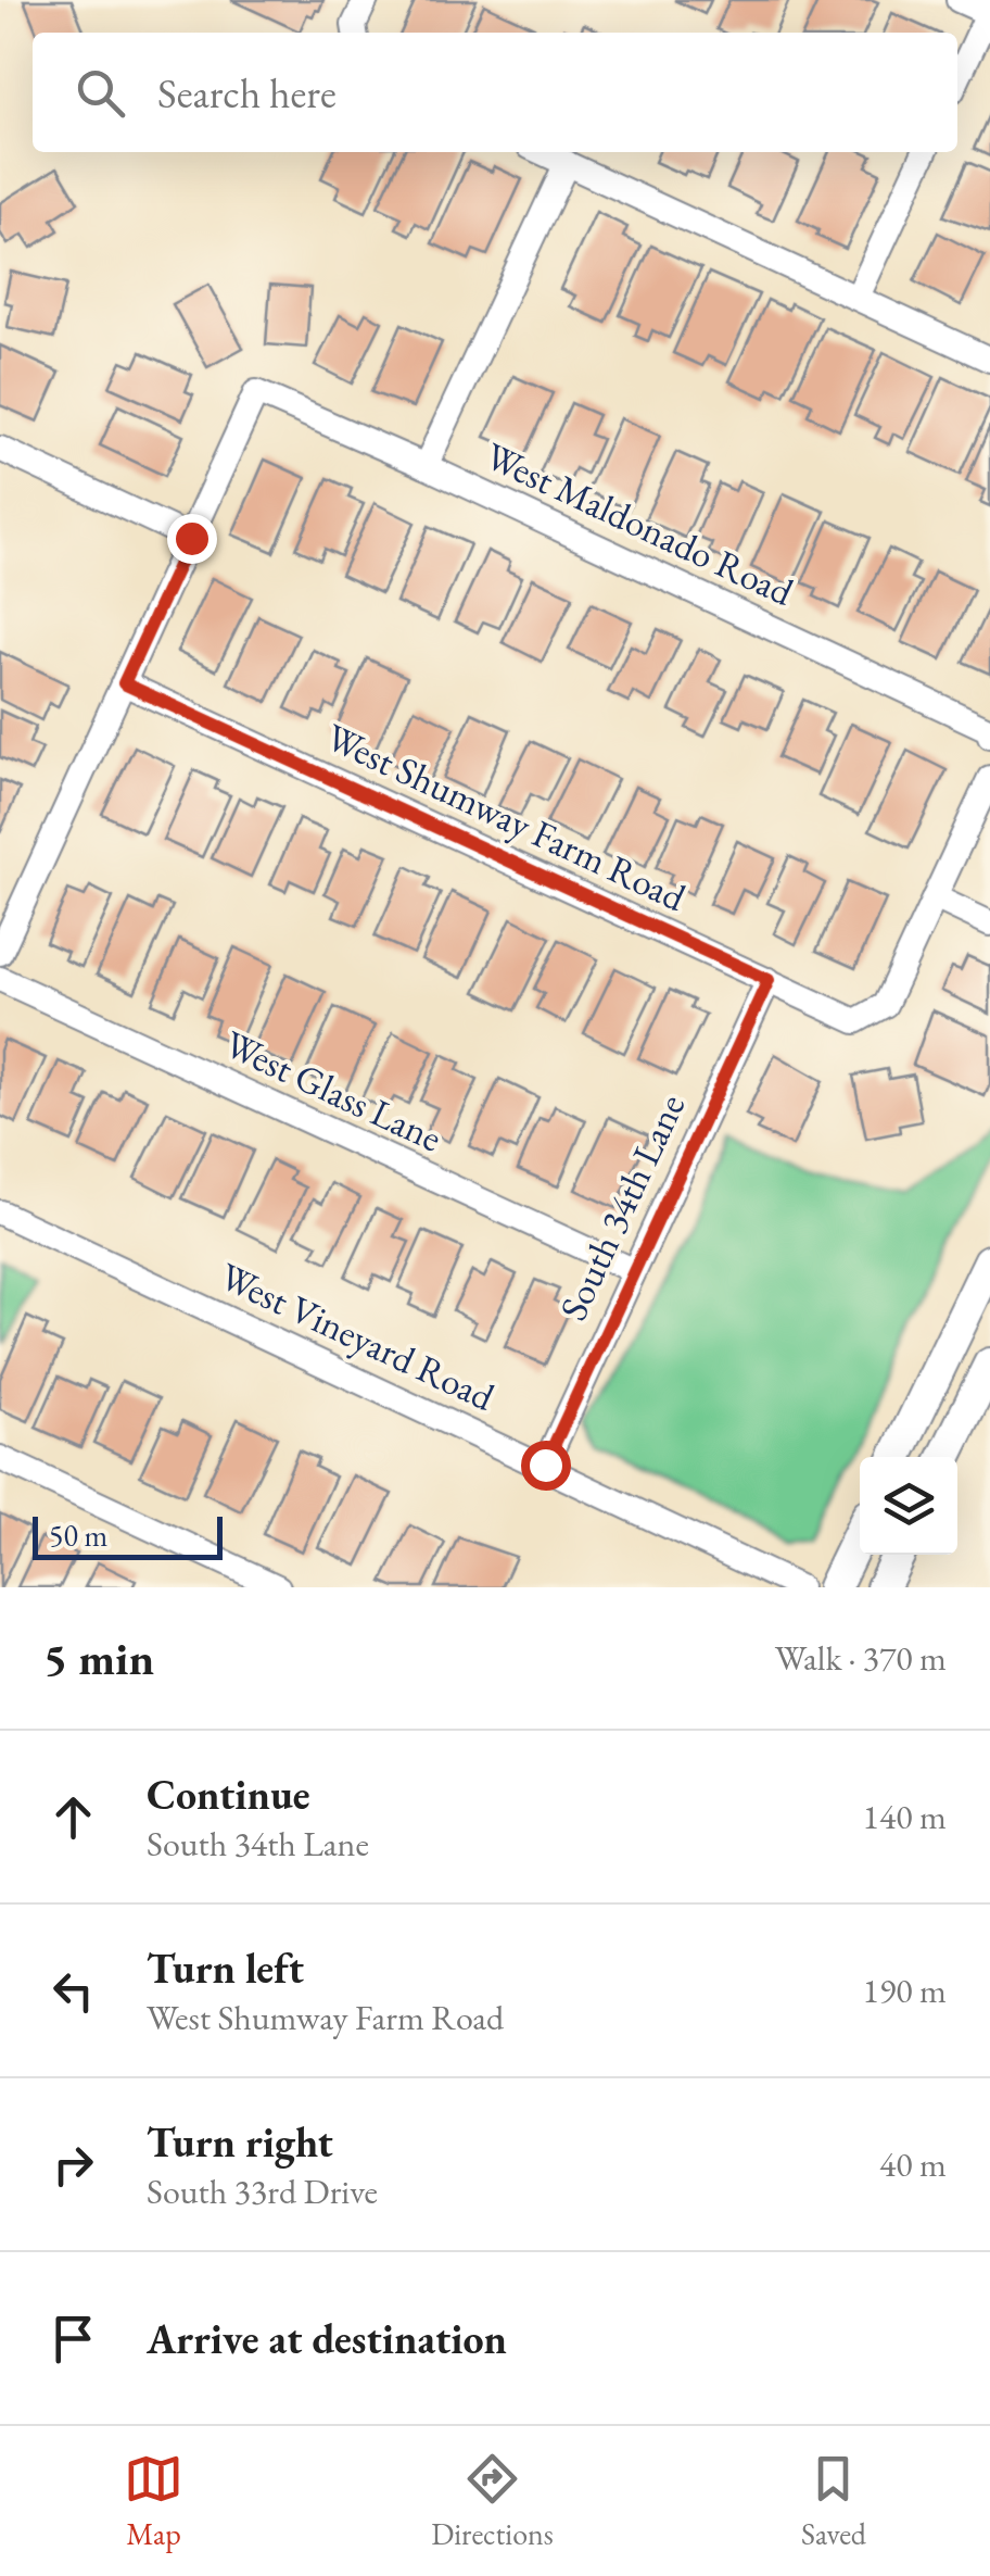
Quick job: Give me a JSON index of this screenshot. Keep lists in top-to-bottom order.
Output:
{
  "streets": {
    "street": [
      "West Maldonado Road",
      "West Shumway Farm Road",
      "West Glass Lane",
      "South 34th Lane",
      "West Vineyard Road"
    ]
  },
  "crossings": [
    ["West Shumway Farm Road", "South 34th Lane"],
    ["West Glass Lane", "South 34th Lane"],
    ["South 34th Lane", "West Vineyard Road"]
  ],
  "scale_bar": "50 m",
  "page": {
    "search": "Search here",
    "scale": "50 m",
    "heading": ["5 min", "Walk · 370 m"],
    "list": [
      ["Continue", "South 34th Lane", "140 m"],
      ["Turn left", "West Shumway Farm Road", "190 m"],
      ["Turn right", "South 33rd Drive", "40 m"],
      "Arrive at destination"
    ],
    "nav": ["Map", "Directions", "Saved"]
  }
}
